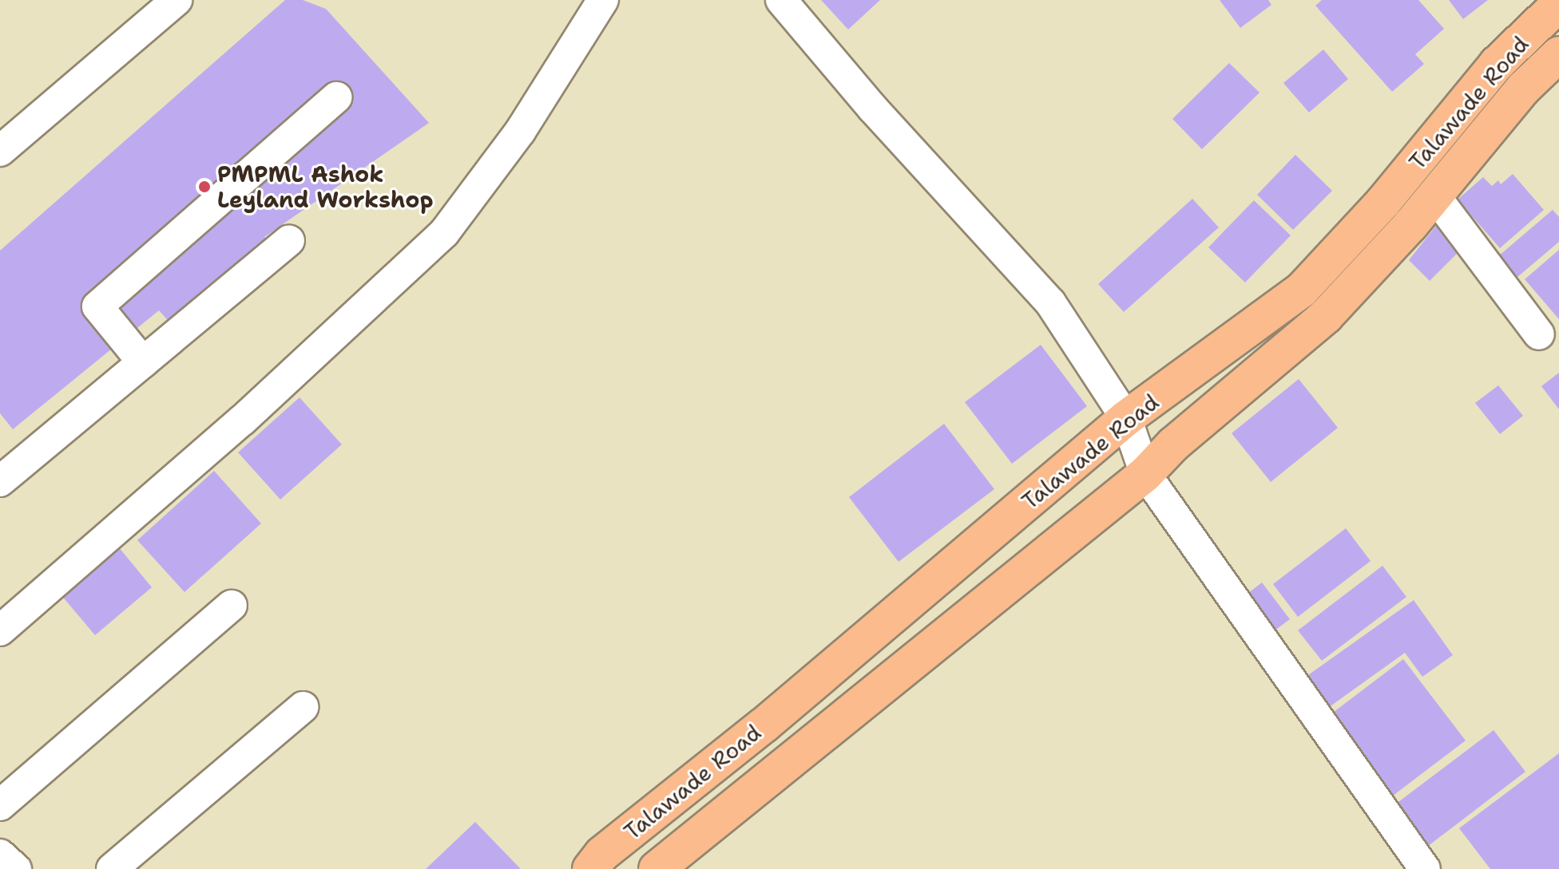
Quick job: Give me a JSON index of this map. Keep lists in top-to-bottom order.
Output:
{
  "streets": {
    "main road": ["Talawade Road"]
  },
  "places": ["PMPML Ashok Leyland Workshop"]
}
